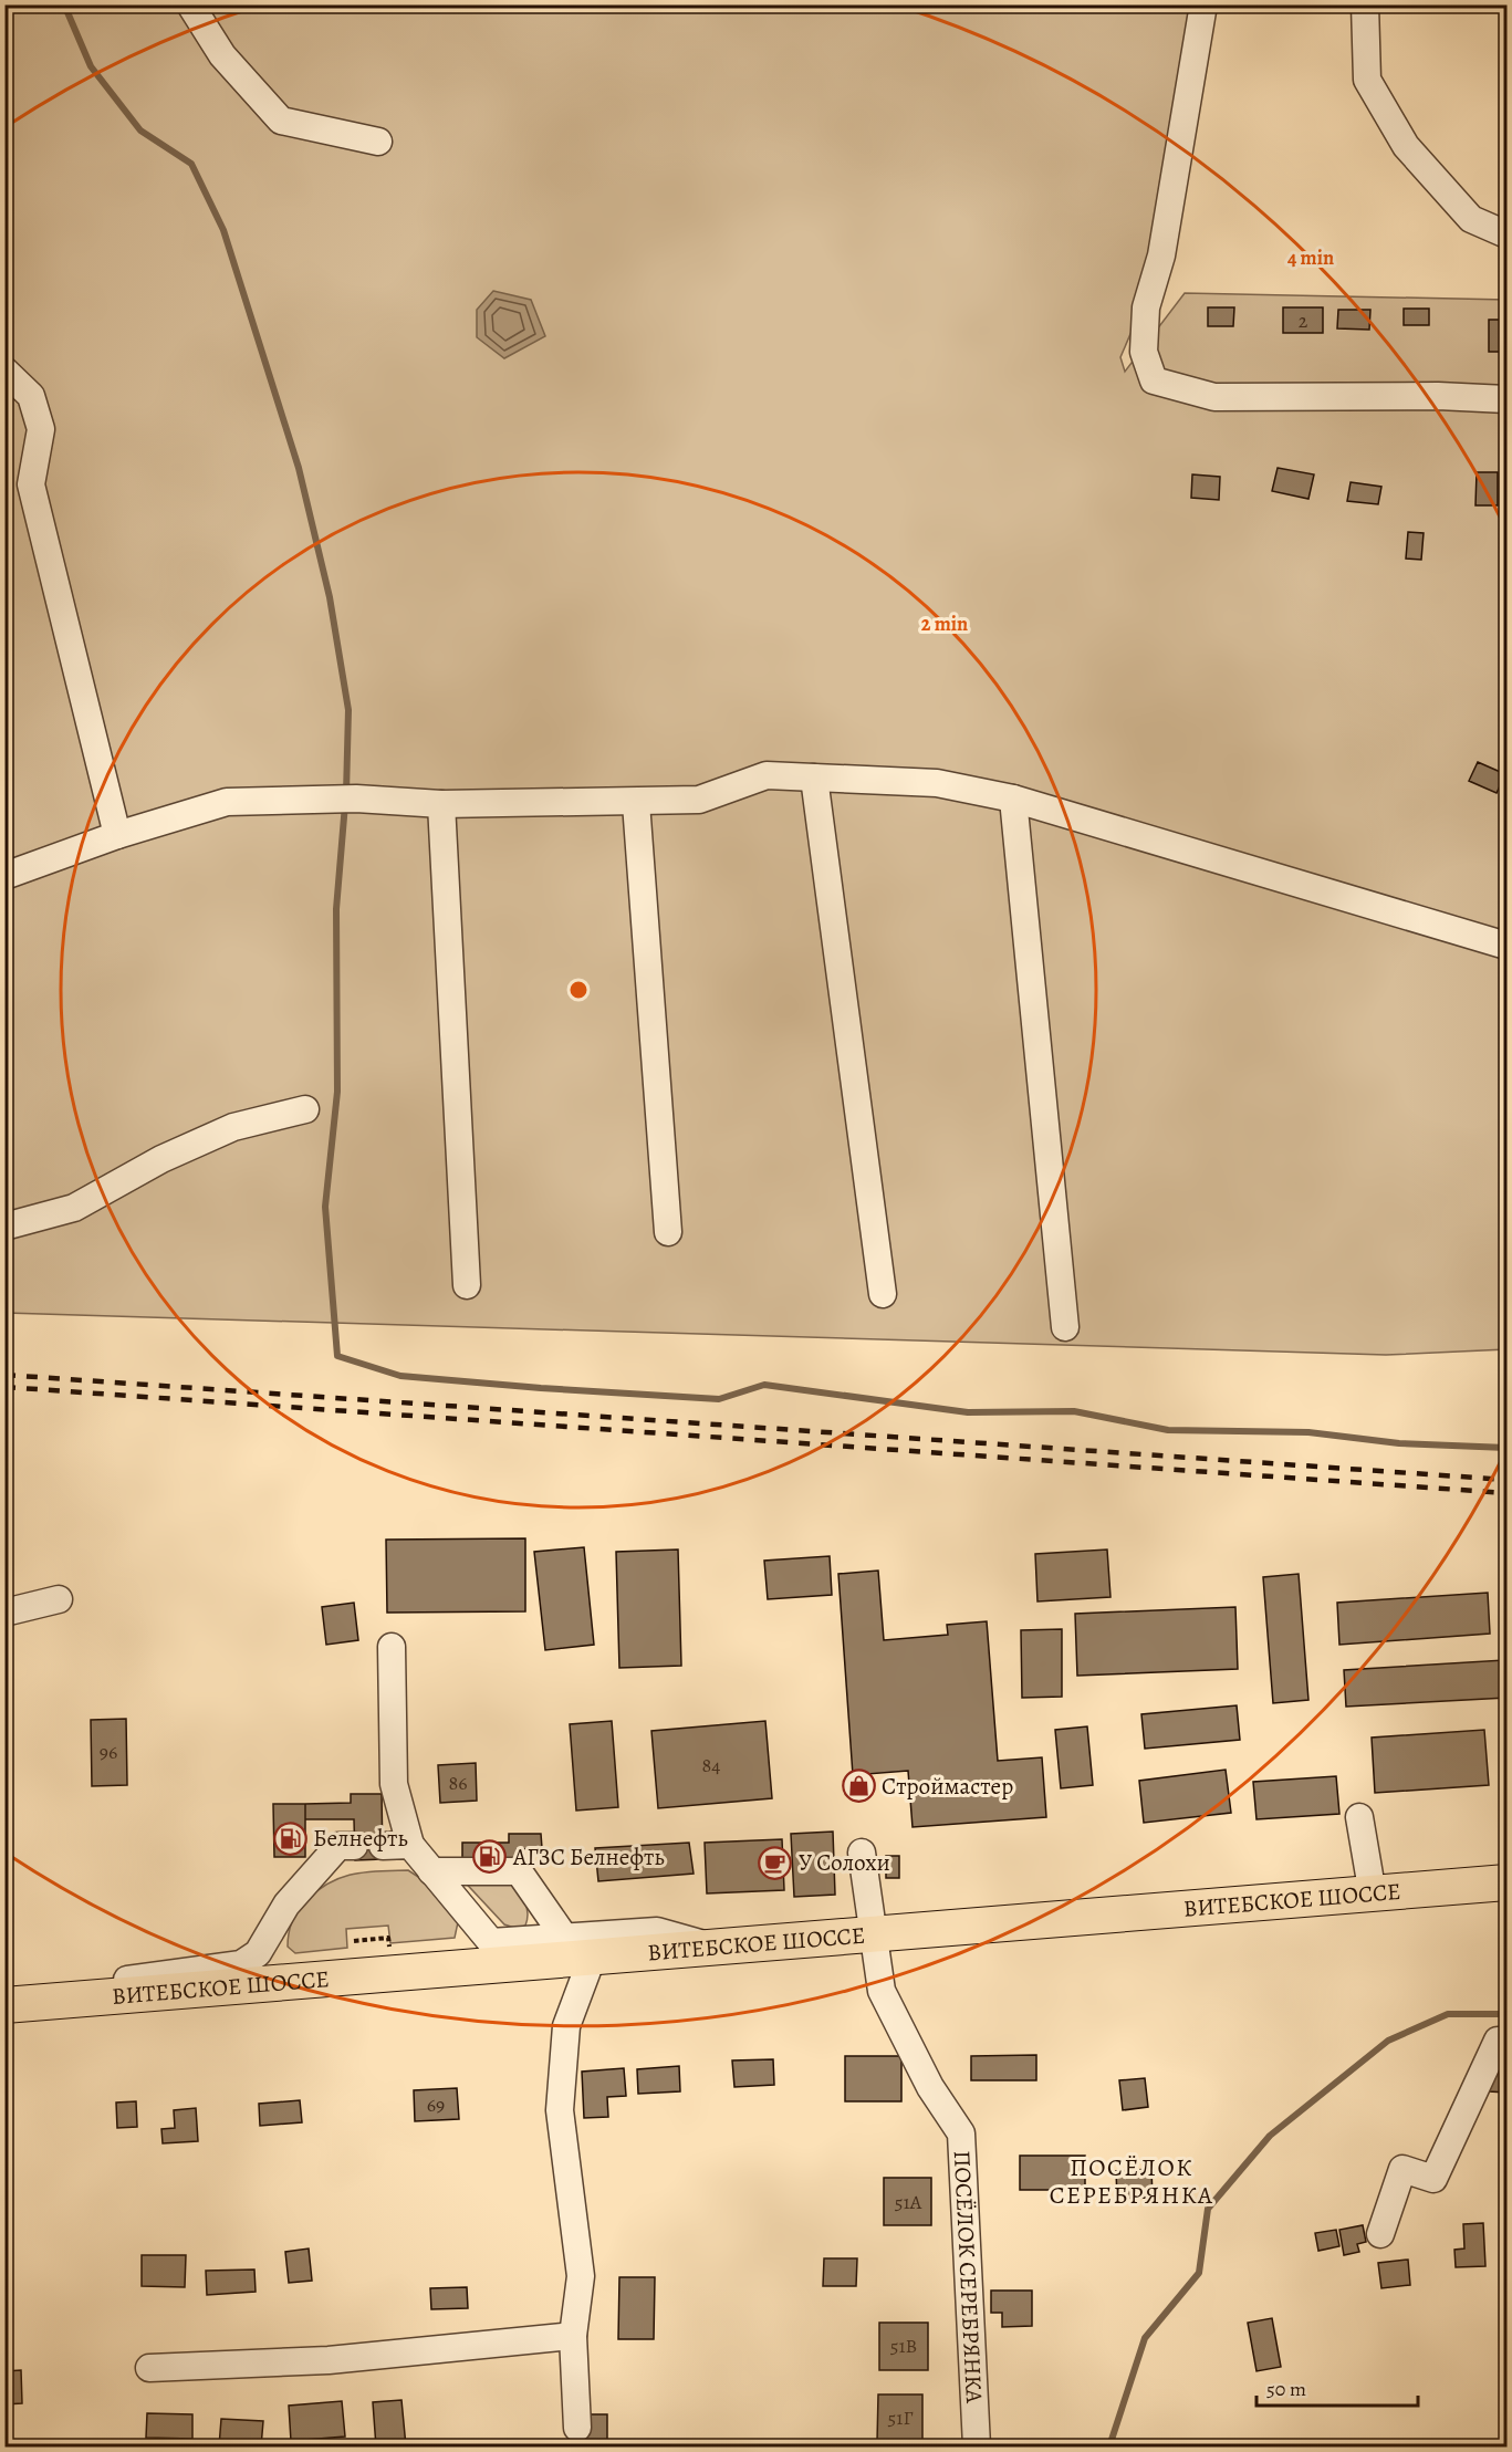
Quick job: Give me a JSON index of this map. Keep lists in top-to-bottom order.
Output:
{
  "streets": {
    "main road": ["ВИТЕБСКОЕ ШОССЕ"],
    "street": ["ПОСЁЛОК СЕРЕБРЯНКА"]
  },
  "crossings": [
    ["ВИТЕБСКОЕ ШОССЕ", "ПОСЁЛОК СЕРЕБРЯНКА"]
  ],
  "districts": ["ПОСЁЛОК СЕРЕБРЯНКА"],
  "places": {
    "shop": ["Строймастер"],
    "fuel station": ["Белнефть", "АГЗС Белнефть"],
    "cafe": ["У Солохи"]
  },
  "house_numbers": [
    "2",
    "96",
    "84",
    "86",
    "69",
    "51А",
    "51В",
    "51Г"
  ],
  "scale_bar": "50 m",
  "rings": ["4 min", "2 min"]
}
